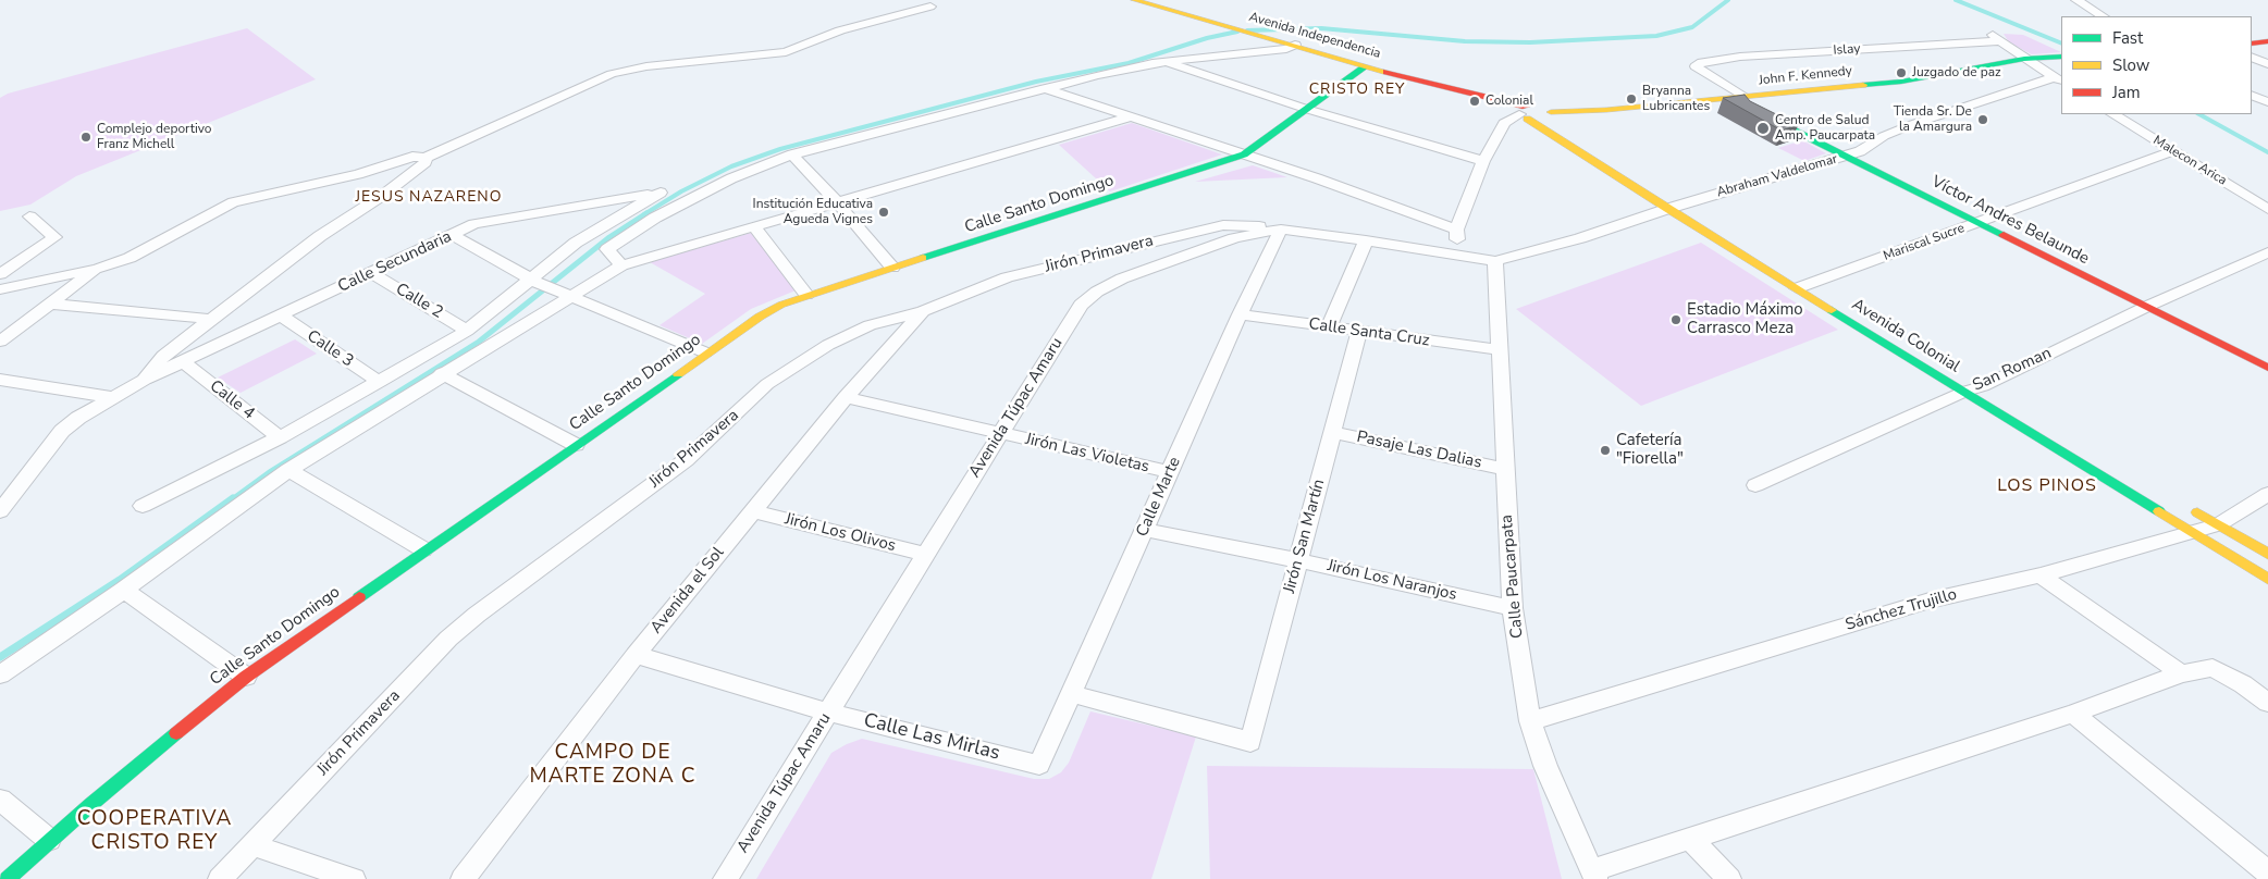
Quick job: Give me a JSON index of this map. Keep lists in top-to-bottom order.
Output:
{
  "streets": {
    "main road": [
      "Avenida Independencia",
      "John F. Kennedy",
      "Calle Santo Domingo",
      "Víctor Andres Belaunde",
      "Avenida Colonial"
    ],
    "street": [
      "Islay",
      "Malecon Arica",
      "Abraham Valdelomar",
      "Mariscal Sucre",
      "Jirón Primavera",
      "Calle Secundaria",
      "Calle 2",
      "Calle Santa Cruz",
      "Calle 3",
      "San Roman",
      "Calle 4",
      "Avenida Túpac Amaru",
      "Pasaje Las Dalias",
      "Jirón Las Violetas",
      "Calle Marte",
      "Jirón Los Olivos",
      "Jirón San Martín",
      "Calle Paucarpata",
      "Jirón Los Naranjos",
      "Avenida el Sol",
      "Sánchez Trujillo",
      "Calle Las Mirlas"
    ]
  },
  "crossings": [
    ["Avenida Independencia", "John F. Kennedy"],
    ["Avenida Independencia", "Calle Santo Domingo"],
    ["Avenida Independencia", "Avenida Colonial"],
    ["Islay", "John F. Kennedy"],
    ["Islay", "Víctor Andres Belaunde"],
    ["John F. Kennedy", "Víctor Andres Belaunde"],
    ["John F. Kennedy", "Avenida Colonial"],
    ["Malecon Arica", "Mariscal Sucre"],
    ["Abraham Valdelomar", "Víctor Andres Belaunde"],
    ["Abraham Valdelomar", "Avenida Colonial"],
    ["Abraham Valdelomar", "Avenida Túpac Amaru"],
    ["Abraham Valdelomar", "Calle Paucarpata"],
    ["Víctor Andres Belaunde", "Mariscal Sucre"],
    ["Víctor Andres Belaunde", "San Roman"],
    ["Mariscal Sucre", "Avenida Colonial"],
    ["Jirón Primavera", "Avenida Túpac Amaru"],
    ["Jirón Primavera", "Calle Marte"],
    ["Jirón Primavera", "Avenida el Sol"],
    ["Calle Secundaria", "Calle 2"],
    ["Calle Secundaria", "Calle 3"],
    ["Calle Secundaria", "Calle 4"],
    ["Calle Santa Cruz", "Calle Marte"],
    ["Calle Santa Cruz", "Jirón San Martín"],
    ["Calle Santa Cruz", "Calle Paucarpata"],
    ["Avenida Colonial", "San Roman"],
    ["Avenida Colonial", "Sánchez Trujillo"],
    ["Avenida Túpac Amaru", "Jirón Las Violetas"],
    ["Avenida Túpac Amaru", "Calle Marte"],
    ["Avenida Túpac Amaru", "Jirón Los Olivos"],
    ["Avenida Túpac Amaru", "Calle Paucarpata"],
    ["Avenida Túpac Amaru", "Calle Las Mirlas"],
    ["Pasaje Las Dalias", "Jirón San Martín"],
    ["Pasaje Las Dalias", "Calle Paucarpata"],
    ["Jirón Las Violetas", "Calle Marte"],
    ["Jirón Las Violetas", "Avenida el Sol"],
    ["Calle Marte", "Jirón San Martín"],
    ["Calle Marte", "Jirón Los Naranjos"],
    ["Calle Marte", "Calle Las Mirlas"],
    ["Jirón Los Olivos", "Avenida el Sol"],
    ["Jirón San Martín", "Jirón Los Naranjos"],
    ["Calle Paucarpata", "Jirón Los Naranjos"],
    ["Calle Paucarpata", "Sánchez Trujillo"],
    ["Avenida el Sol", "Calle Las Mirlas"]
  ],
  "districts": [
    "CRISTO REY",
    "JESUS NAZARENO",
    "LOS PINOS",
    "CAMPO DE MARTE ZONA C",
    "COOPERATIVA CRISTO REY"
  ],
  "places": [
    "Juzgado de paz",
    "Bryanna Lubricantes",
    "Colonial",
    "Tienda Sr. De la Amargura",
    "Centro de Salud Amp. Paucarpata",
    "Complejo deportivo Franz Michell",
    "Institución Educativa Agueda Vignes",
    "Estadio Máximo Carrasco Meza",
    "Cafetería \"Fiorella\""
  ],
  "legend": ["Fast", "Slow", "Jam"]
}
